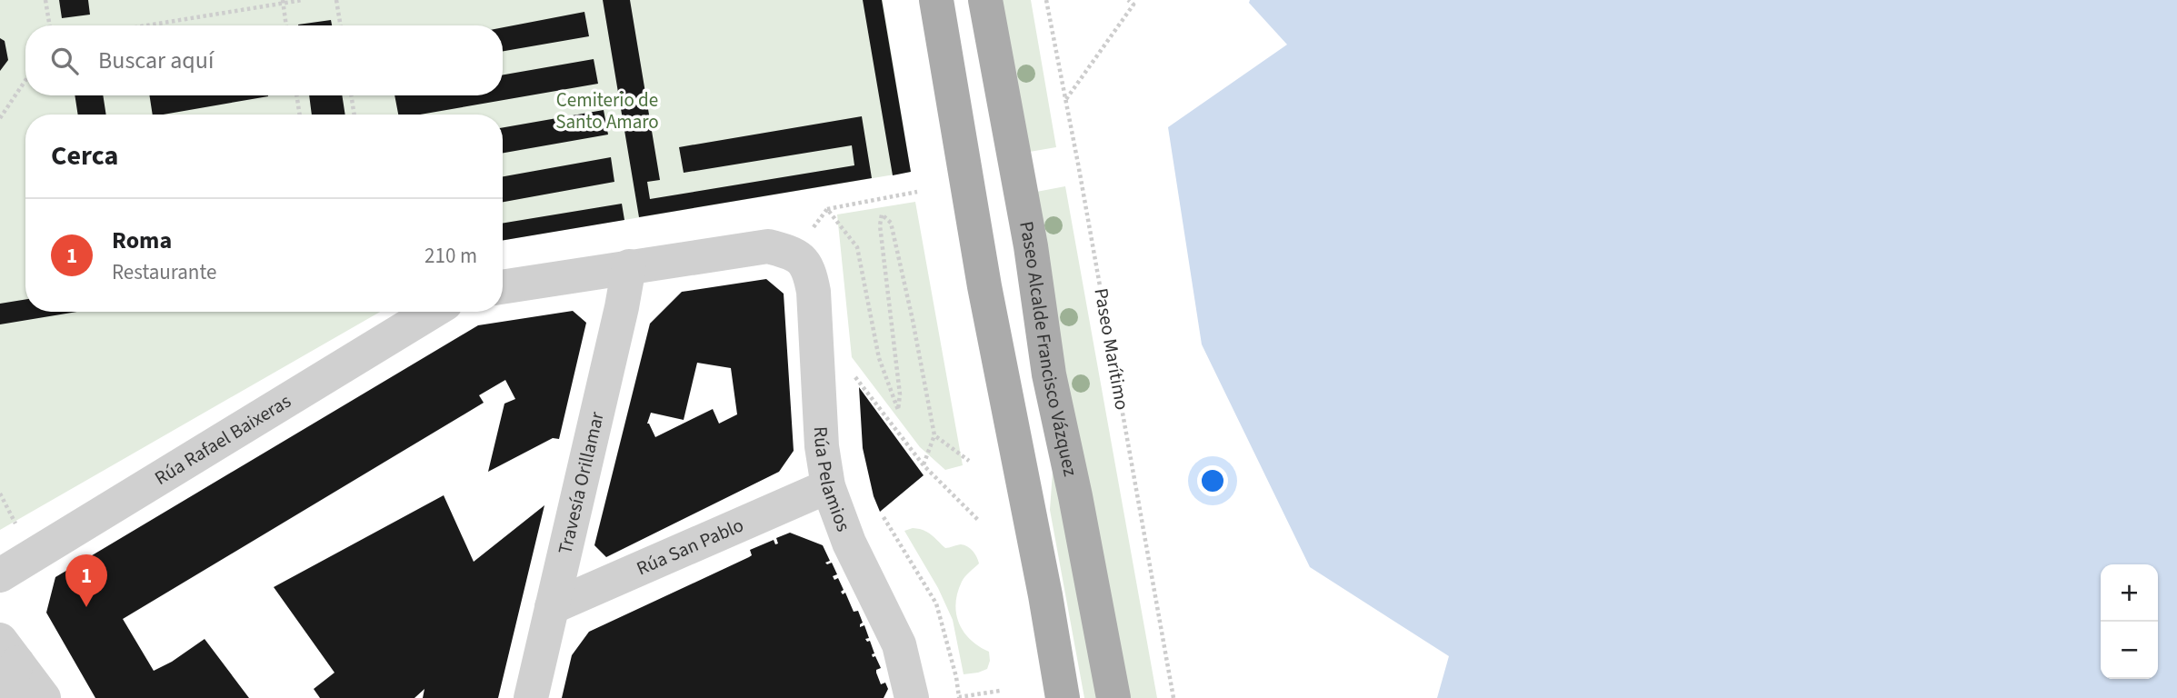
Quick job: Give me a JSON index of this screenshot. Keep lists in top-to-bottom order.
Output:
{
  "streets": {
    "main road": ["Paseo Alcalde Francisco Vázquez"],
    "street": [
      "Rúa Rafael Baixeras",
      "Rúa Pelamios",
      "Travesía Orillamar",
      "Rúa San Pablo"
    ],
    "path": ["Paseo Marítimo"]
  },
  "crossings": [
    ["Rúa Pelamios", "Rúa San Pablo"],
    ["Travesía Orillamar", "Rúa San Pablo"]
  ],
  "parks": ["Cemiterio de Santo Amaro"],
  "page": {
    "search": "Buscar aquí",
    "heading": "Cerca",
    "list": [
      {
        "mark": "1",
        "name": "Roma",
        "note": "Restaurante",
        "value": "210 m"
      }
    ],
    "pins": "1",
    "map_buttons": ["+", "−"]
  }
}
